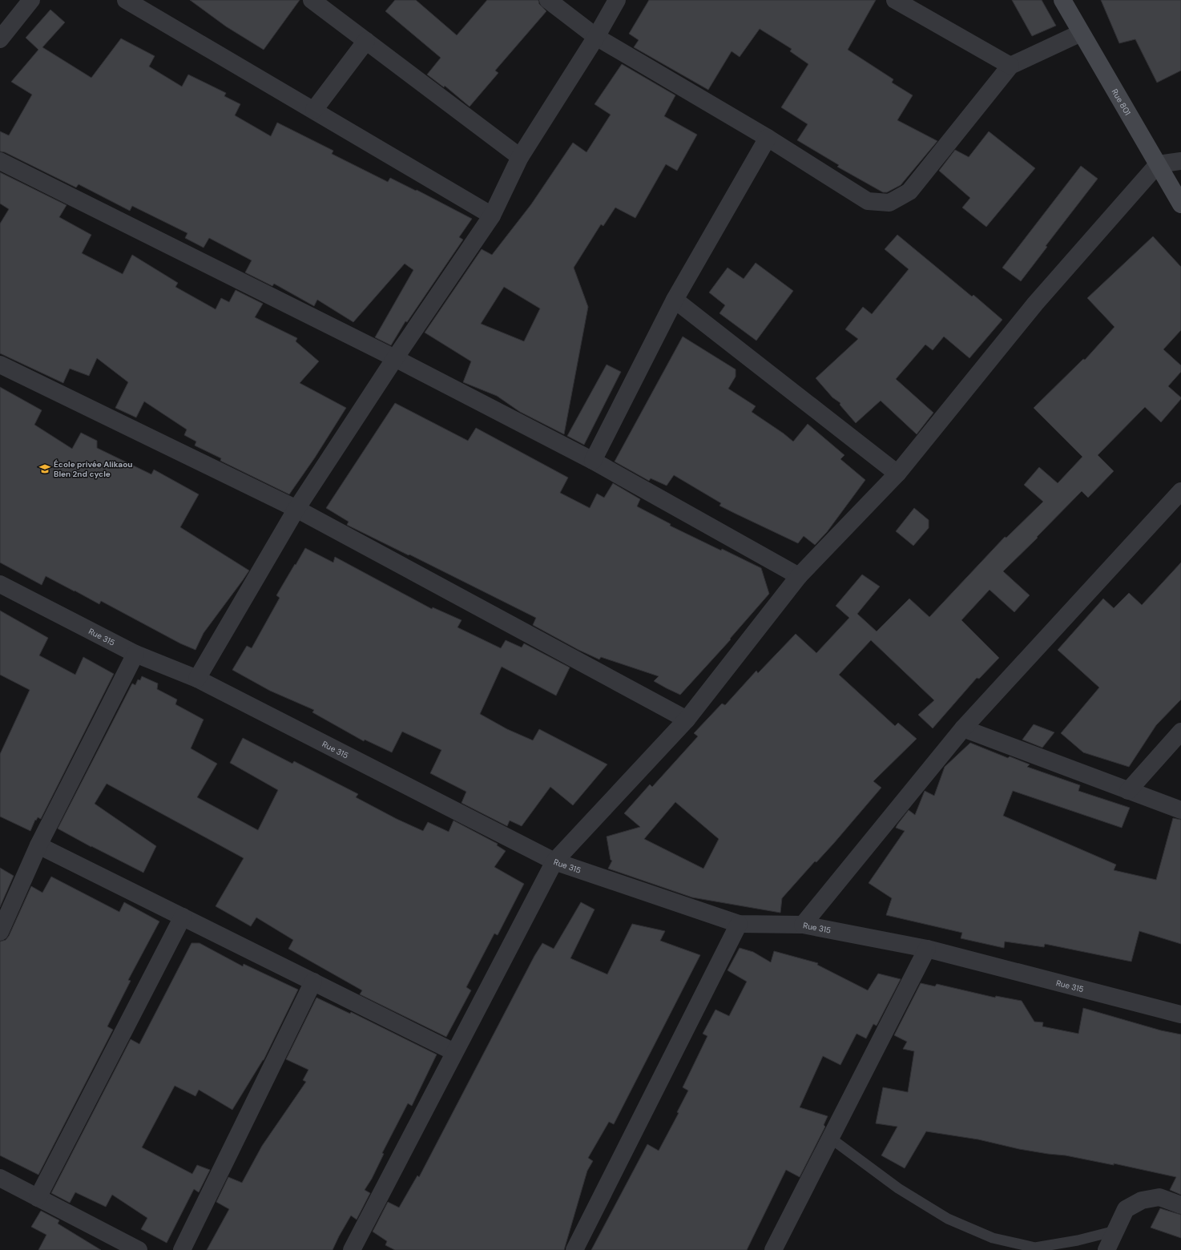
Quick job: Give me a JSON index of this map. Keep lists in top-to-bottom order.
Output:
{
  "streets": {
    "street": ["Rue 801", "Rue 315"]
  },
  "places": {
    "school or university": ["École privée Alikaou Blen 2nd cycle"]
  }
}
